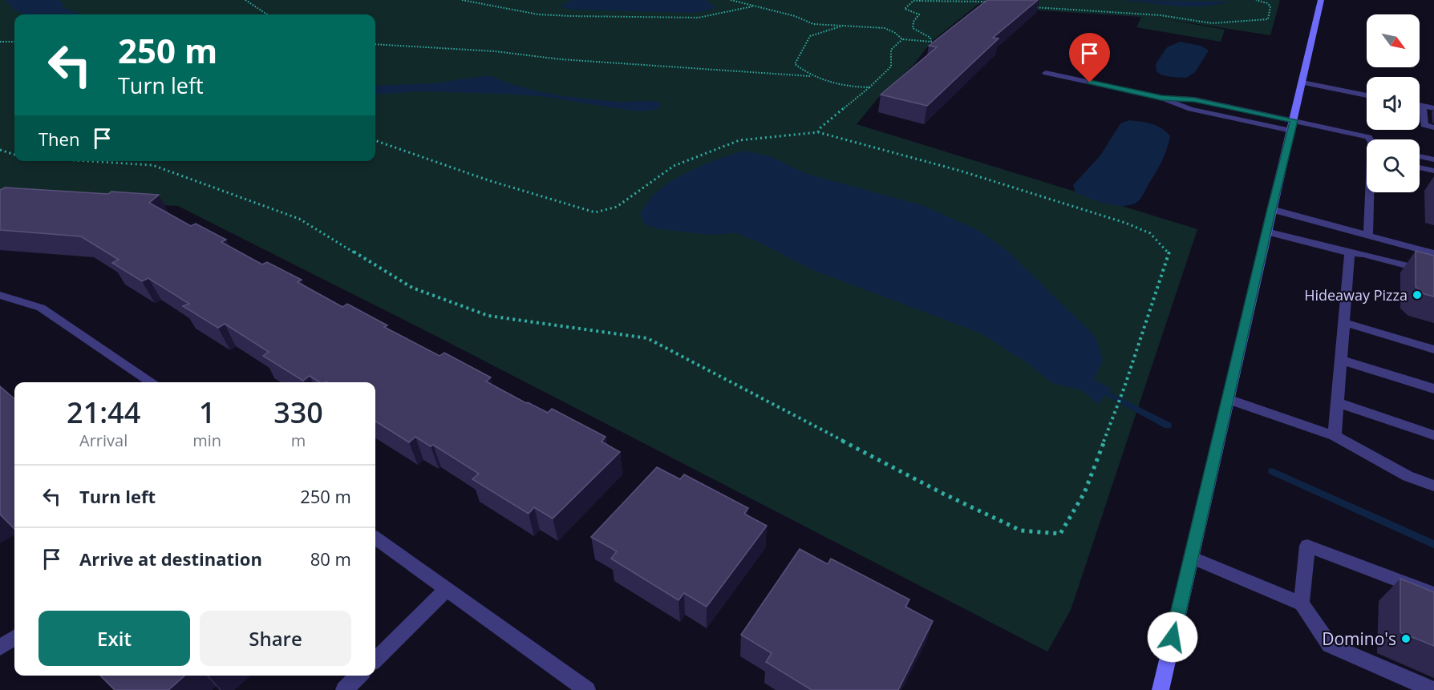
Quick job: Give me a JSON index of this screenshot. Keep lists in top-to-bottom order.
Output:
{
  "places": ["Hideaway Pizza", "Domino's"],
  "north": "bottom right",
  "page": {
    "turn": ["250 m", "Turn left"],
    "then": "Then",
    "eta": [
      "21:44",
      "Arrival",
      "1",
      "min",
      "330",
      "m"
    ],
    "list": [
      {
        "name": "Turn left",
        "value": "250 m"
      },
      {
        "name": "Arrive at destination",
        "value": "80 m"
      }
    ],
    "buttons": ["Exit", "Share"]
  }
}
